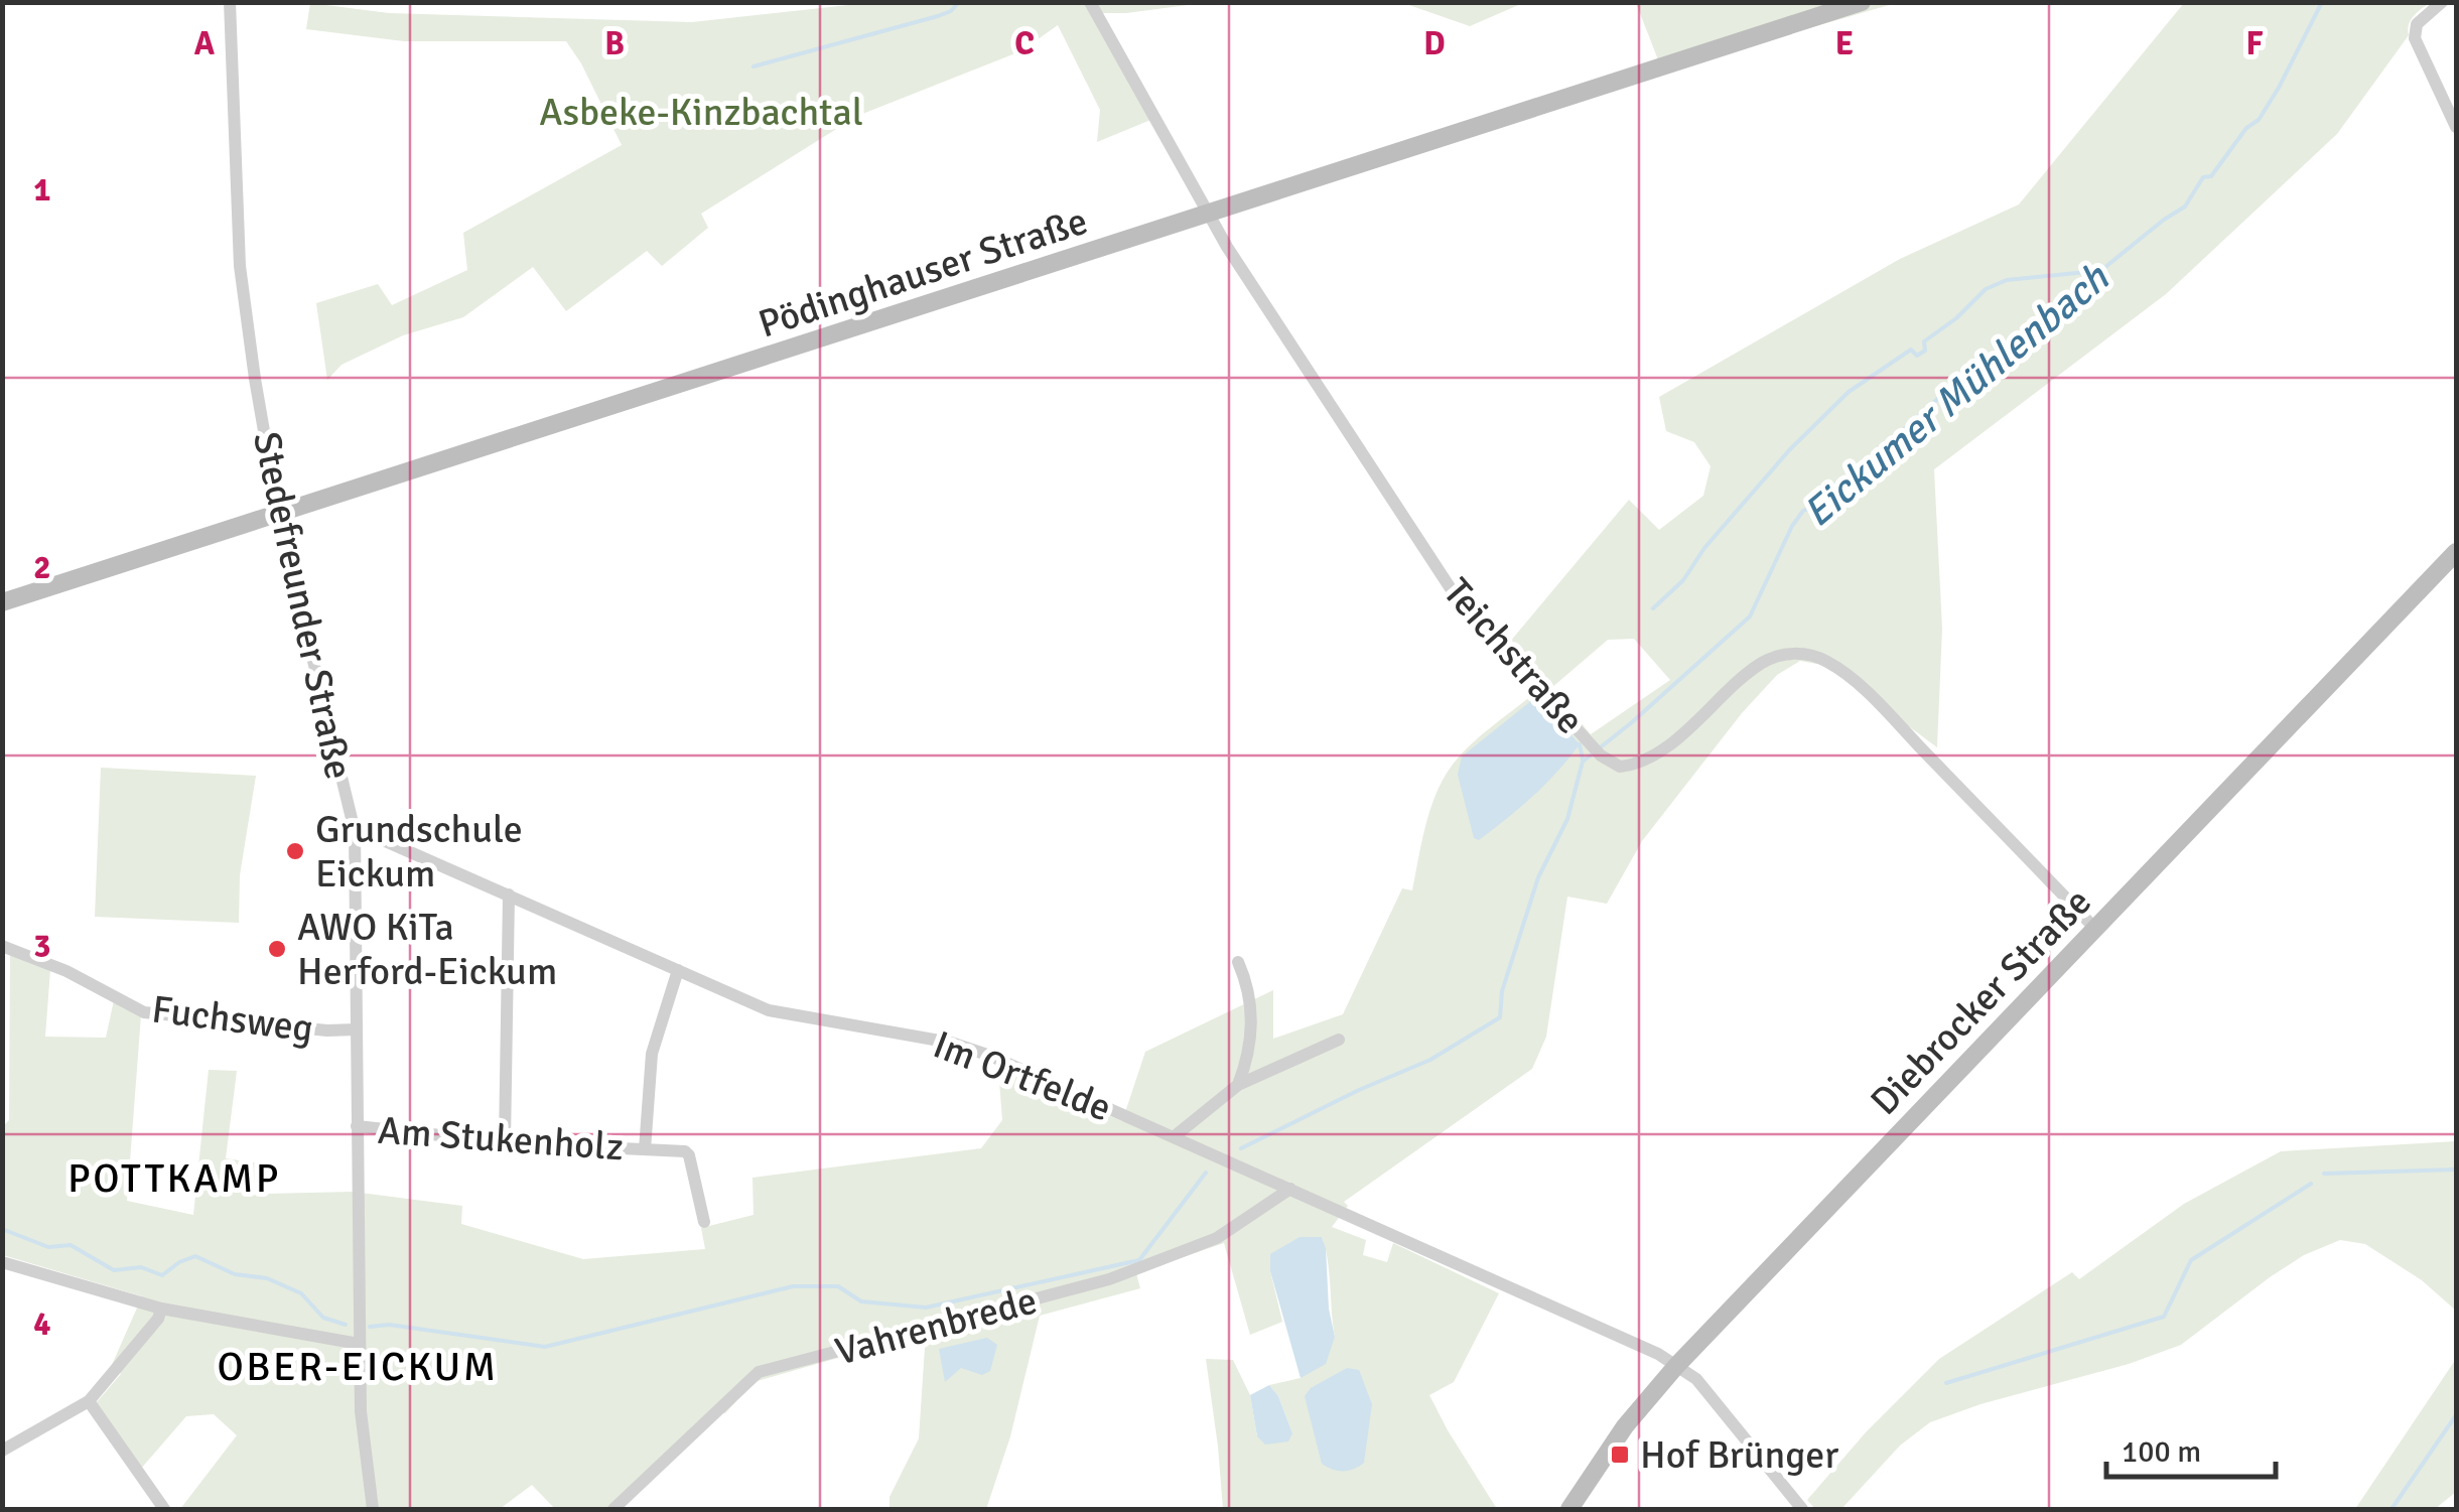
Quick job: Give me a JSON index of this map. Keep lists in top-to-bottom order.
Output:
{
  "streets": {
    "street": [
      "Pödinghauser Straße",
      "Stedefreunder Straße",
      "Teichstraße",
      "Diebrocker Straße",
      "Fuchsweg",
      "Im Ortfelde",
      "Am Stukenholz",
      "Vahrenbrede"
    ]
  },
  "crossings": [
    ["Pödinghauser Straße", "Stedefreunder Straße"],
    ["Pödinghauser Straße", "Teichstraße"],
    ["Stedefreunder Straße", "Fuchsweg"],
    ["Stedefreunder Straße", "Im Ortfelde"],
    ["Stedefreunder Straße", "Am Stukenholz"],
    ["Teichstraße", "Diebrocker Straße"],
    ["Diebrocker Straße", "Im Ortfelde"],
    ["Im Ortfelde", "Am Stukenholz"],
    ["Im Ortfelde", "Vahrenbrede"]
  ],
  "districts": ["POTTKAMP", "OBER-EICKUM"],
  "water": ["Eickumer Mühlenbach"],
  "parks": ["Asbeke-Kinzbachtal"],
  "places": {
    "other": ["Grundschule Eickum", "AWO KiTa Herford-Eickum"],
    "transit": ["Hof Brünger"]
  },
  "scale_bar": "100 m",
  "grid": {
    "columns": [
      "A",
      "B",
      "C",
      "D",
      "E",
      "F"
    ],
    "rows": [
      "1",
      "2",
      "3",
      "4"
    ]
  }
}
